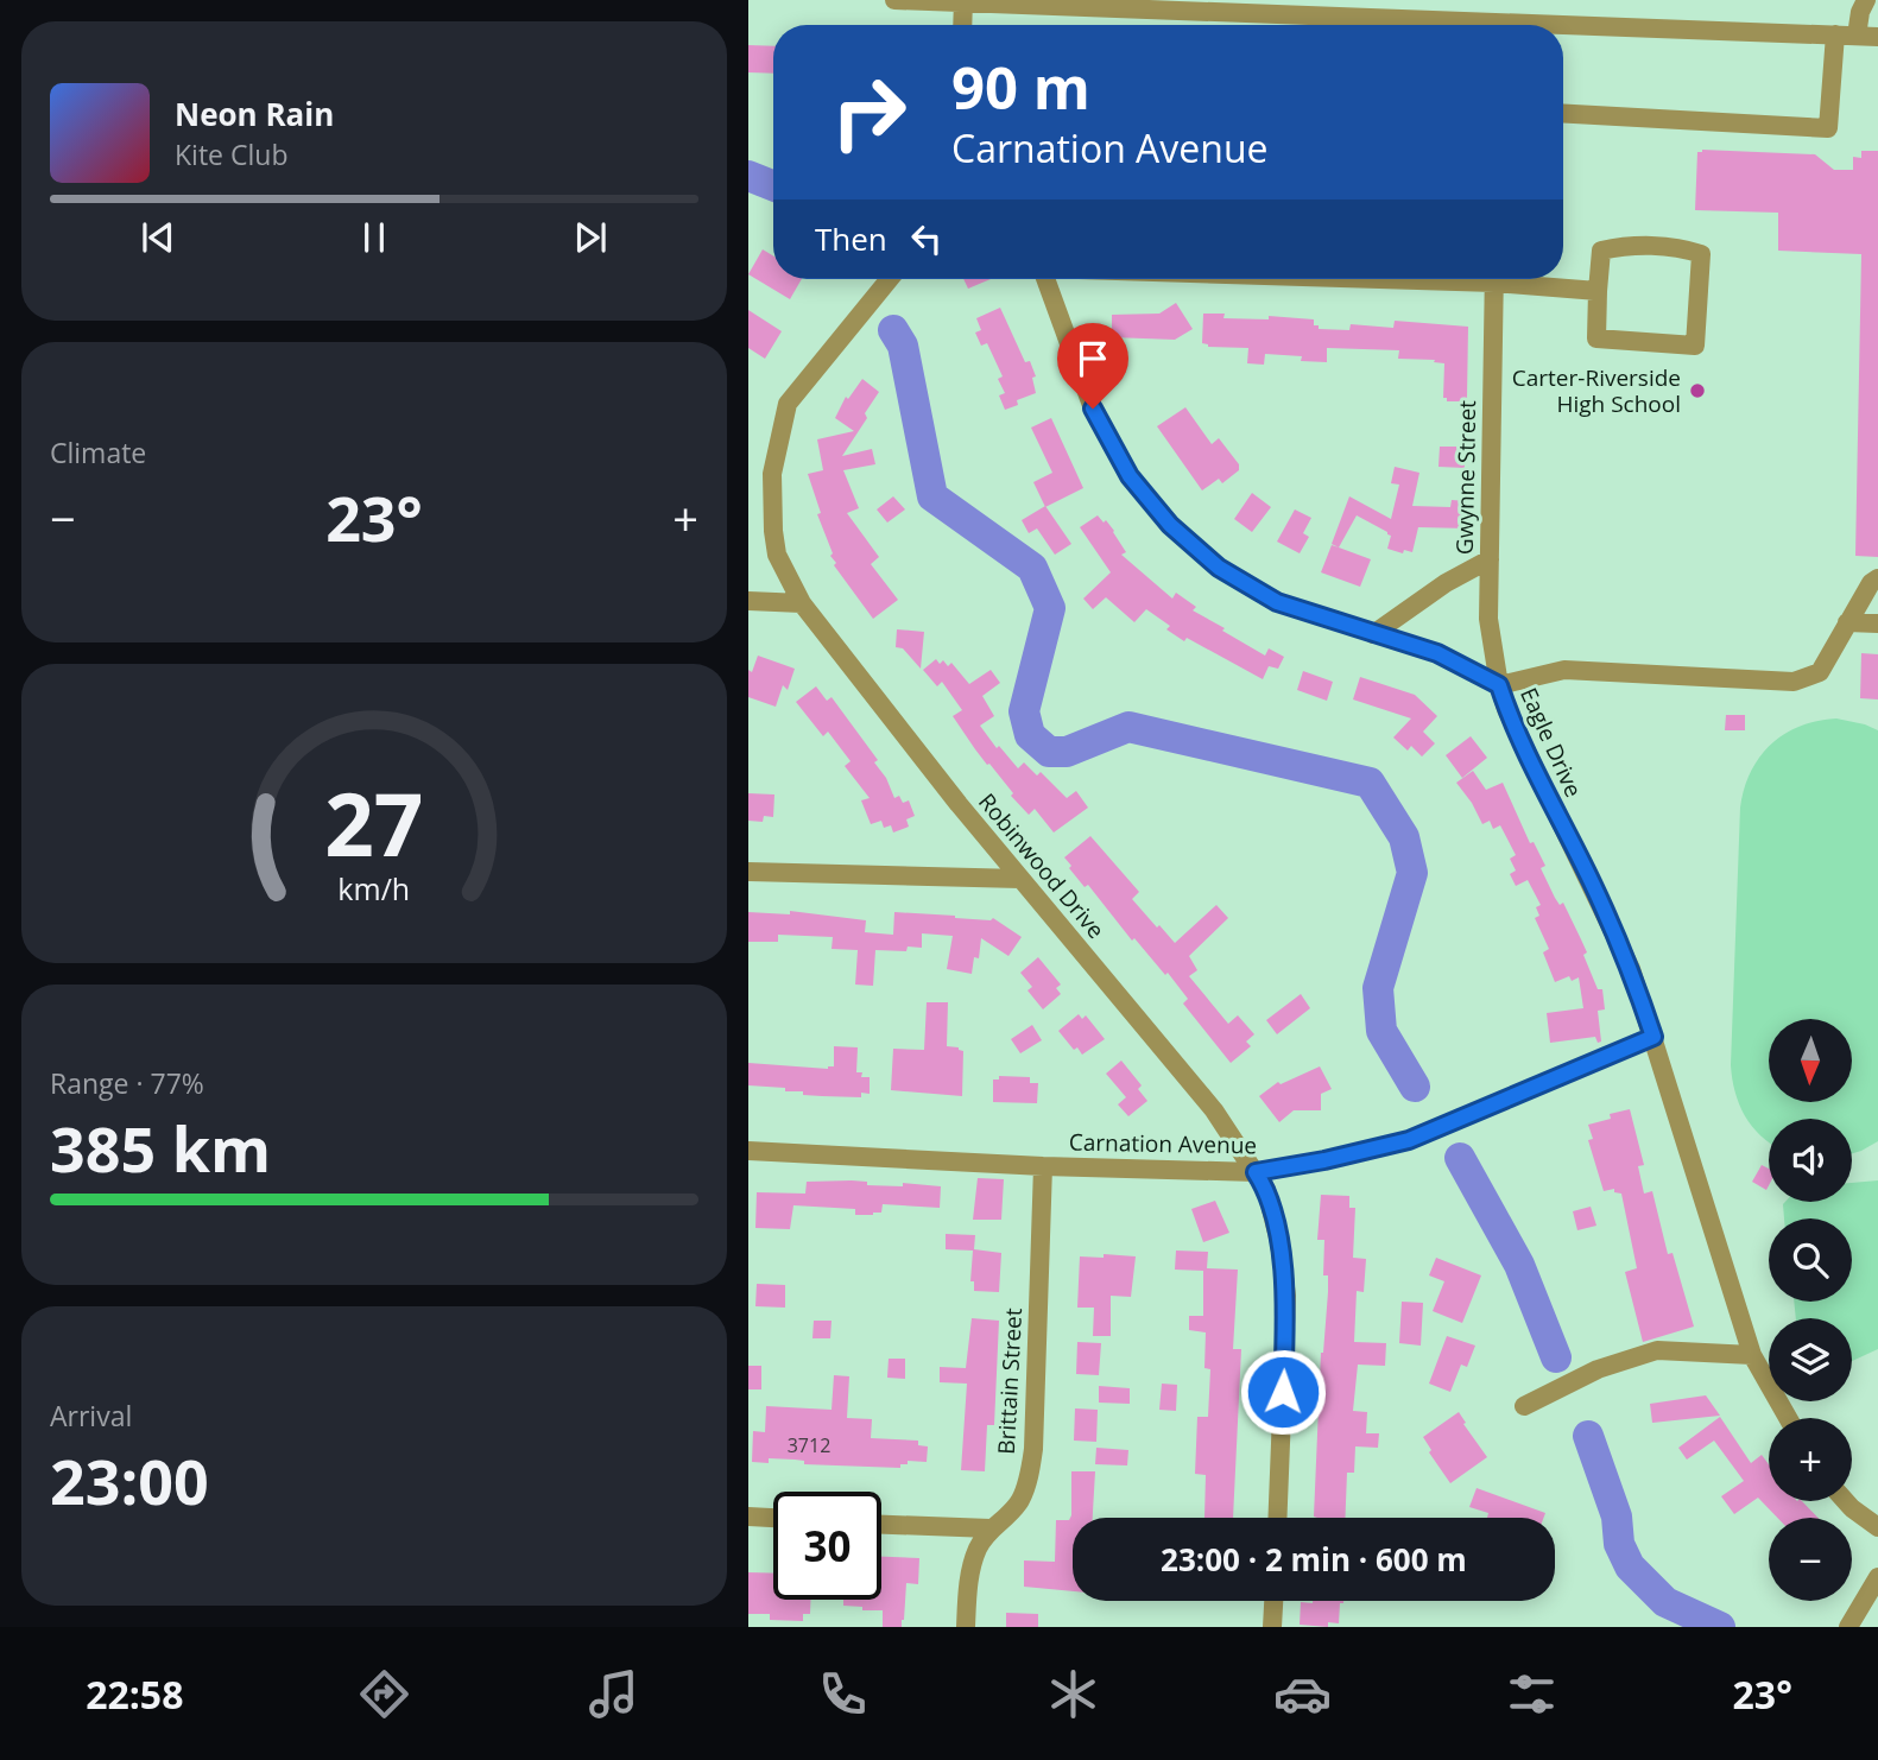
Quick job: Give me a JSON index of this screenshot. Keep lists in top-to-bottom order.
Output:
{
  "streets": {
    "street": [
      "Gwynne Street",
      "Eagle Drive",
      "Robinwood Drive",
      "Carnation Avenue",
      "Brittain Street"
    ]
  },
  "crossings": [
    ["Gwynne Street", "Eagle Drive"],
    ["Eagle Drive", "Carnation Avenue"],
    ["Robinwood Drive", "Carnation Avenue"],
    ["Carnation Avenue", "Brittain Street"]
  ],
  "places": ["Carter-Riverside High School"],
  "house_numbers": ["3712"],
  "north": "bottom",
  "page": {
    "turn": ["90 m", "Carnation Avenue"],
    "song": ["Neon Rain", "Kite Club"],
    "then": "Then",
    "tile": [
      "Climate",
      ["Range · 77%", "385 km"],
      ["Arrival", "23:00"]
    ],
    "heat": ["−", "23°", "+"],
    "map_buttons": ["+", "−"],
    "limit": "30",
    "trip": "23:00 · 2 min · 600 m",
    "tabs": ["22:58", "23°"],
    "gauge": ["27", "km/h"]
  }
}
